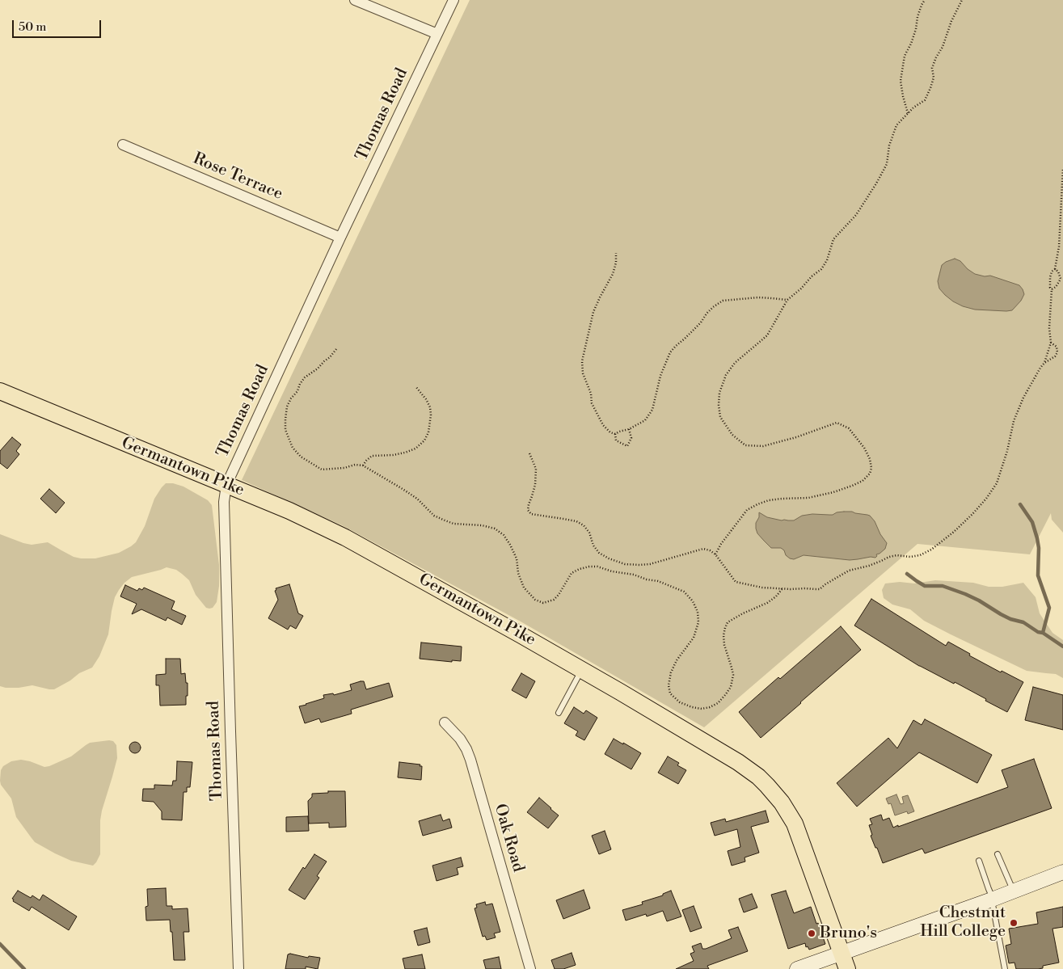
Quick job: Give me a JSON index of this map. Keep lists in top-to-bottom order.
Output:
{
  "streets": {
    "main road": ["Germantown Pike"],
    "street": ["Thomas Road", "Rose Terrace", "Oak Road"]
  },
  "crossings": [
    ["Thomas Road", "Rose Terrace"],
    ["Thomas Road", "Germantown Pike"]
  ],
  "places": ["Chestnut Hill College", "Bruno's"],
  "scale_bar": "50 m"
}
